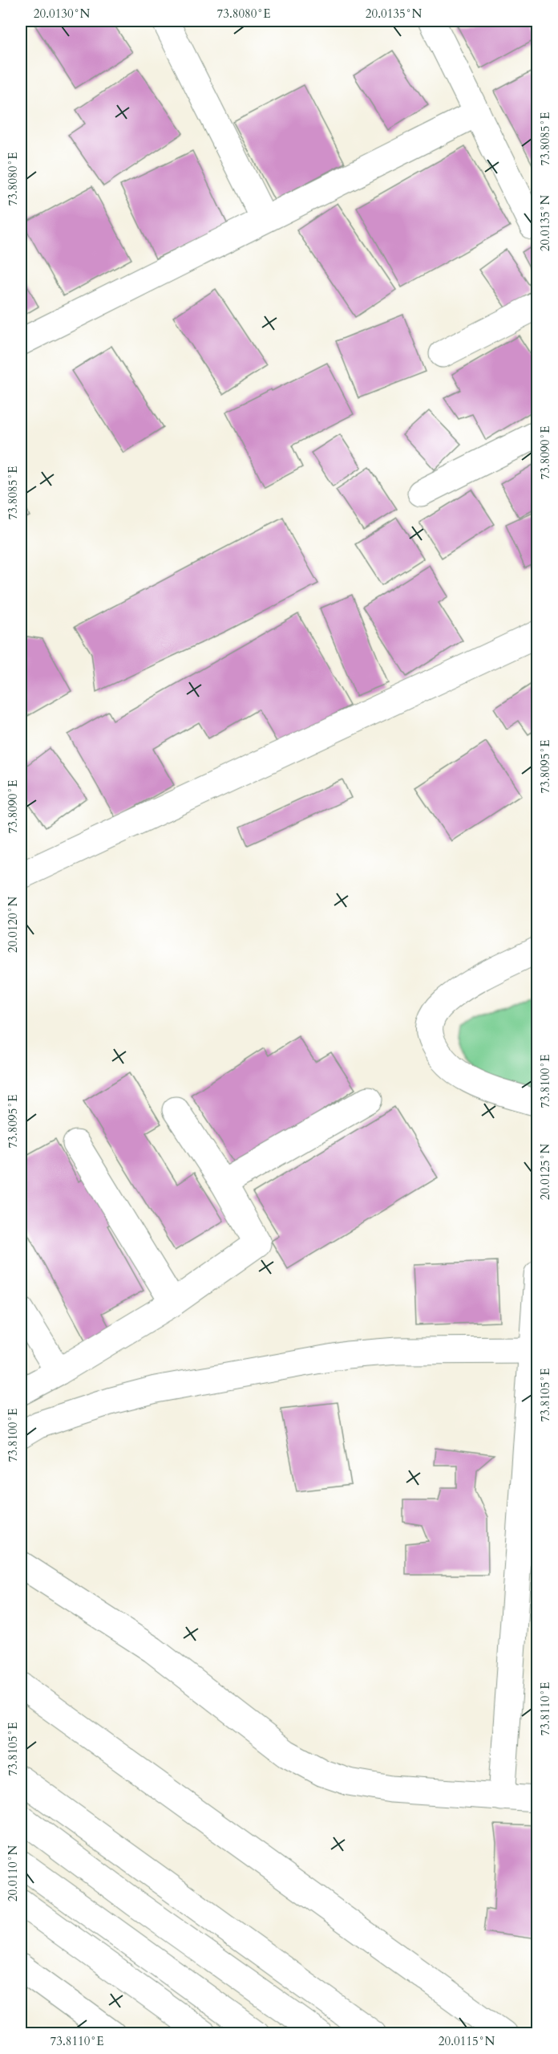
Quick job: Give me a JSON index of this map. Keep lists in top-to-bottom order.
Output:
{
  "coordinates": [
    "20.0130°N",
    "73.8080°E",
    "20.0135°N",
    "73.8085°E",
    "73.8090°E",
    "73.8095°E",
    "20.0120°N",
    "73.8100°E",
    "20.0125°N",
    "73.8105°E",
    "73.8110°E",
    "20.0110°N",
    "20.0115°N"
  ]
}
